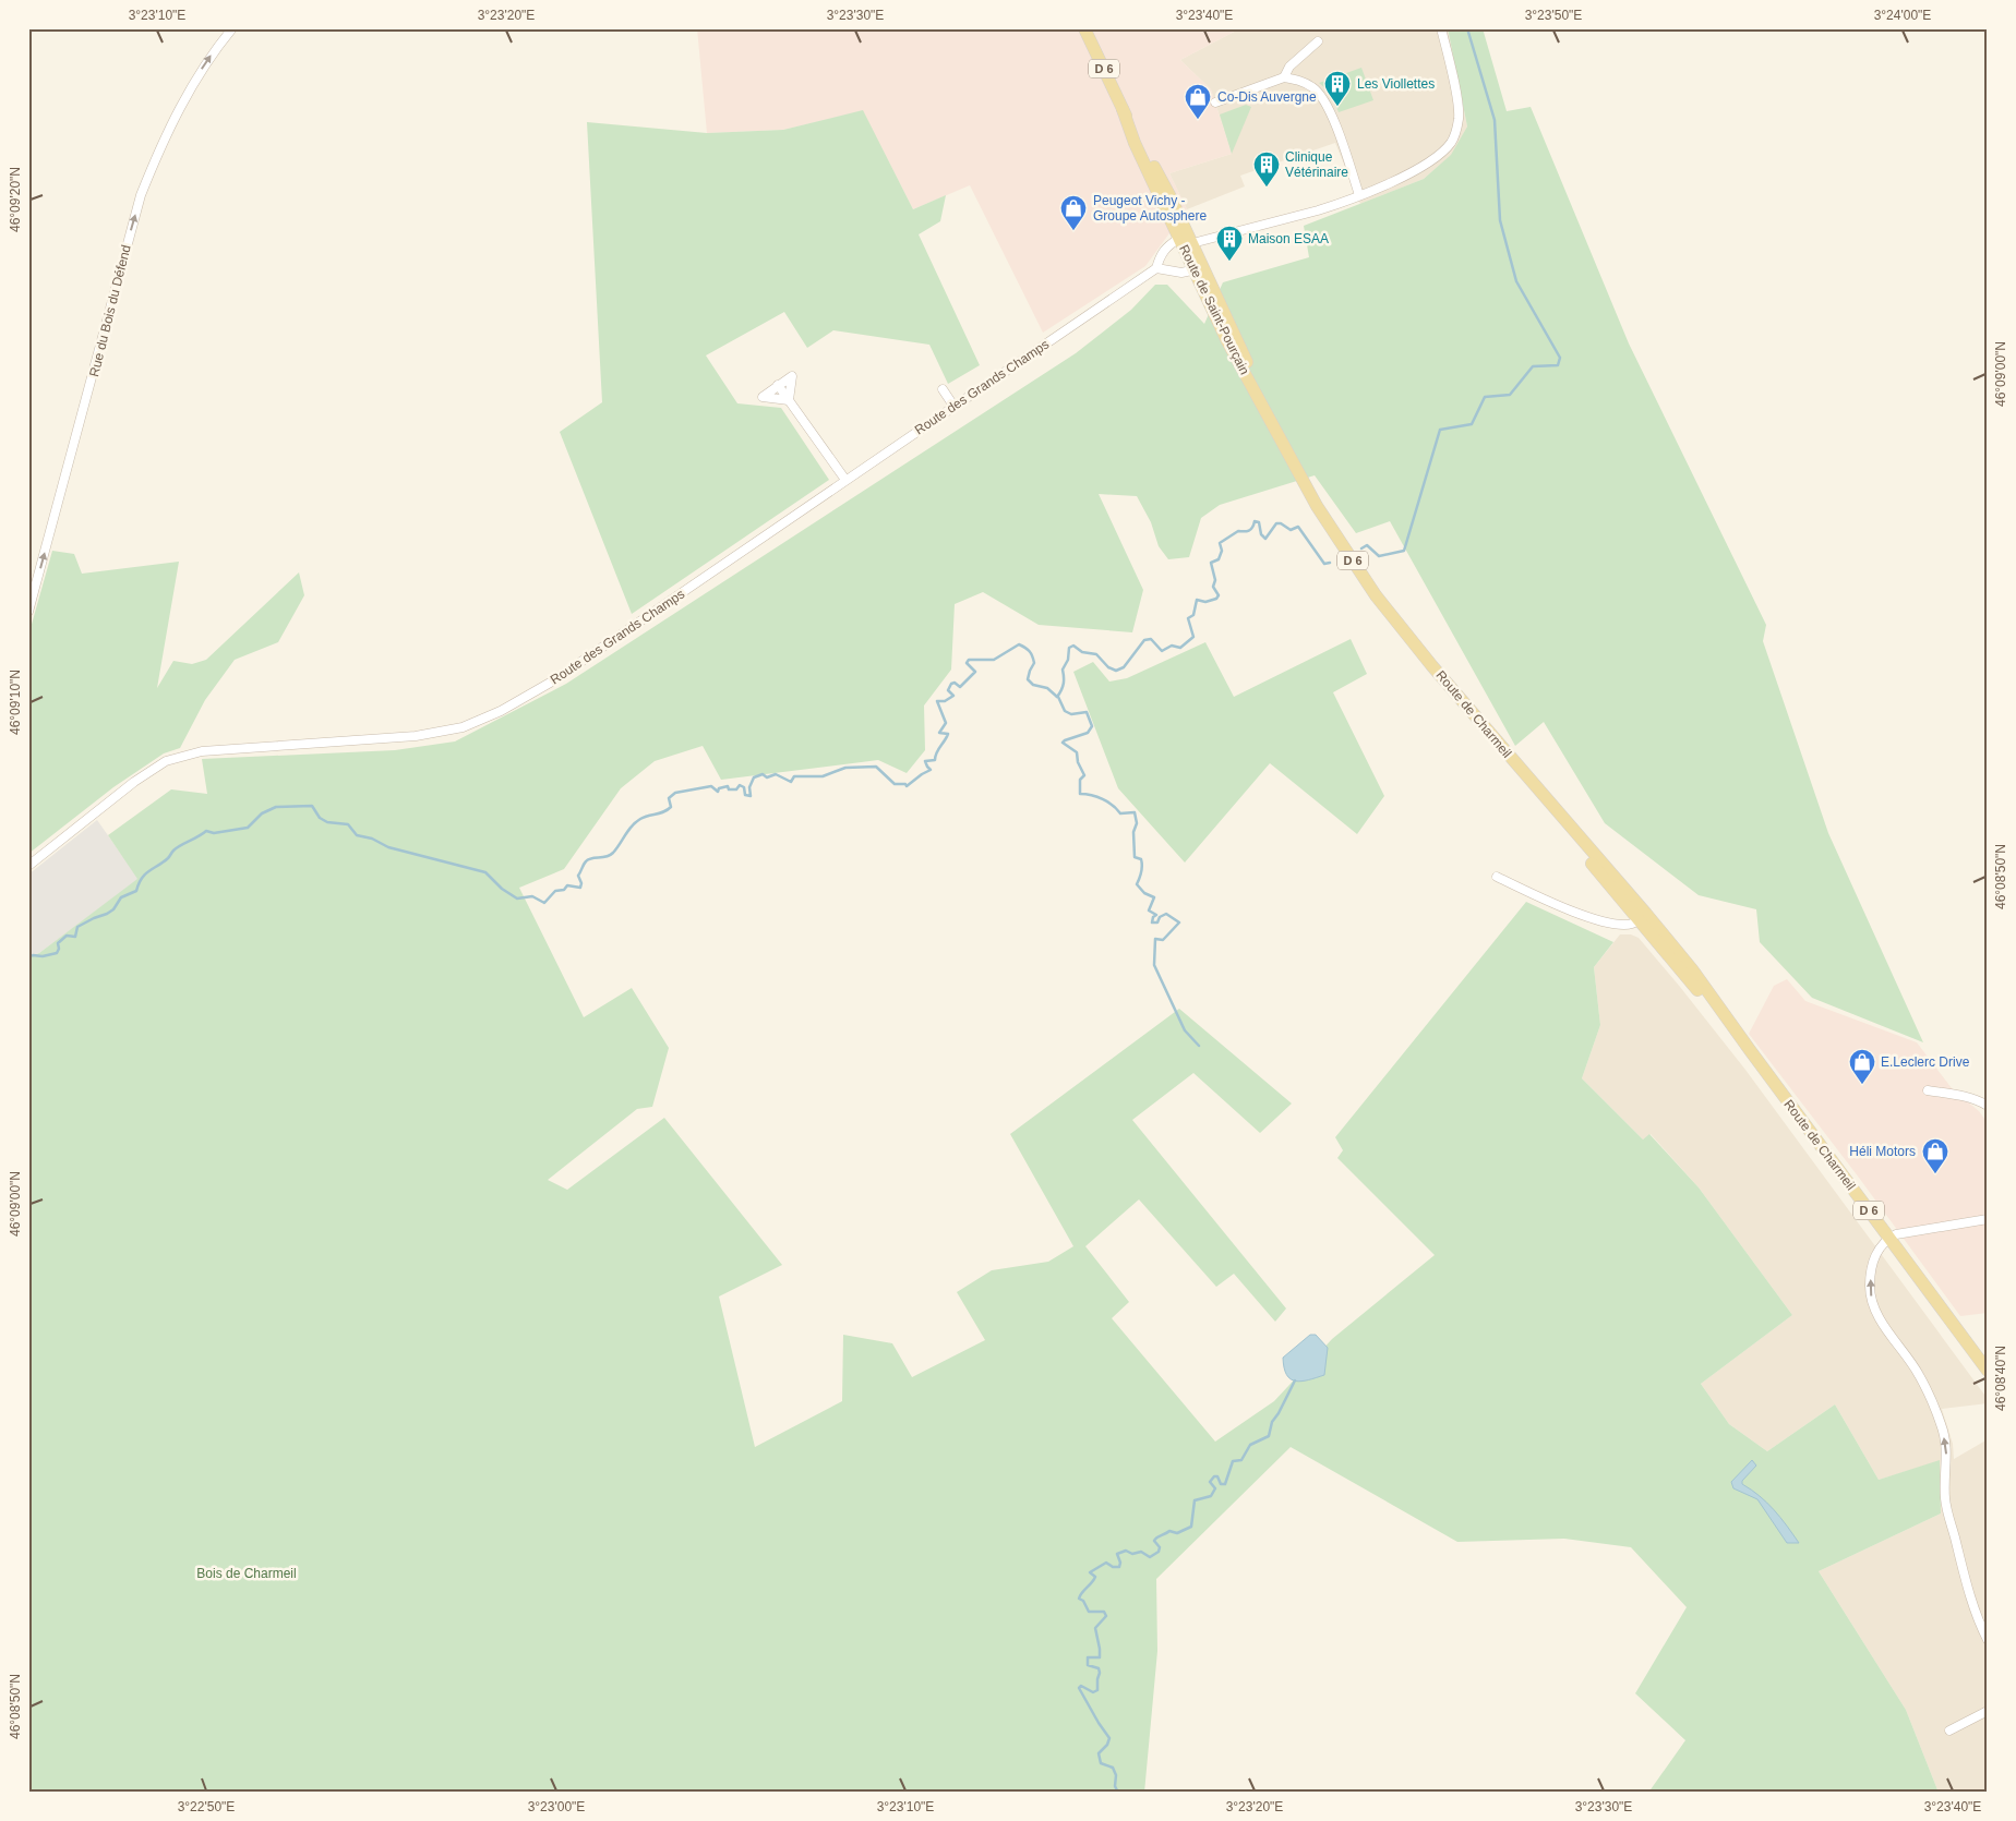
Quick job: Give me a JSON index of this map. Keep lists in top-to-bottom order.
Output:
{
  "streets": {
    "main road": ["D 6", "Route de Saint-Pourçain", "Route de Charmeil"],
    "street": ["Rue du Bois du Défend", "Route des Grands Champs"]
  },
  "crossings": [
    ["Route de Saint-Pourçain", "Route des Grands Champs"],
    ["Route de Saint-Pourçain", "Route de Charmeil"]
  ],
  "one_way": ["Rue du Bois du Défend"],
  "parks": ["Bois de Charmeil"],
  "places": {
    "building": ["Les Viollettes", "Clinique Vétérinaire", "Maison ESAA"],
    "shop": [
      "Co-Dis Auvergne",
      "Peugeot Vichy - Groupe Autosphere",
      "E.Leclerc Drive",
      "Héli Motors"
    ]
  },
  "coordinates": [
    "3°23'10\"E",
    "3°23'20\"E",
    "3°23'30\"E",
    "3°23'40\"E",
    "3°23'50\"E",
    "3°24'00\"E",
    "46°09'20\"N",
    "46°09'00\"N",
    "46°09'10\"N",
    "46°08'50\"N",
    "46°08'40\"N",
    "3°22'50\"E",
    "3°23'00\"E"
  ]
}
